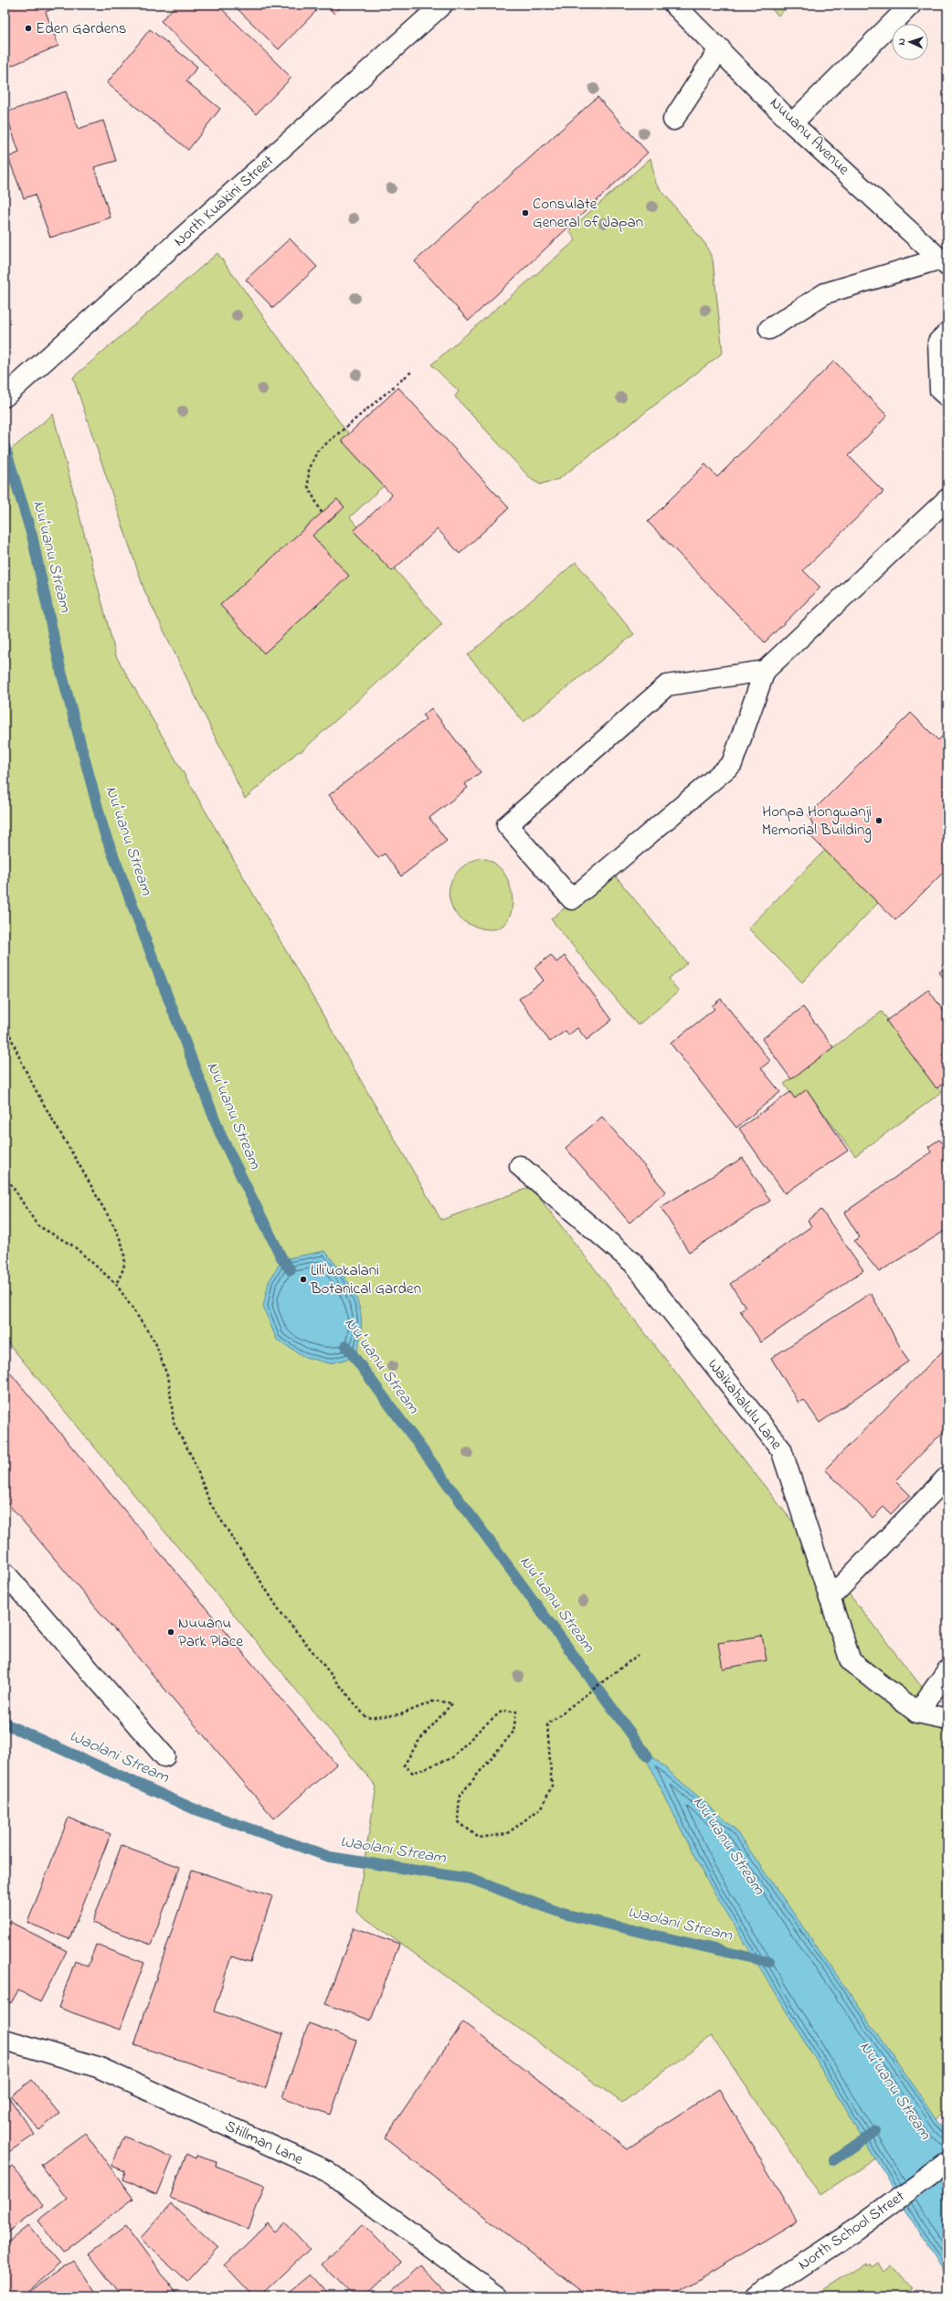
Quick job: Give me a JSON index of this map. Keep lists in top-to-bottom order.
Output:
{
  "streets": {
    "street": [
      "Nuuanu Avenue",
      "North Kuakini Street",
      "Waikahalulu Lane",
      "Stillman Lane",
      "North School Street"
    ]
  },
  "water": ["Nuʻuanu Stream", "Waolani Stream"],
  "places": [
    "Eden Gardens",
    "Consulate General of Japan",
    "Honpa Hongwanji Memorial Building",
    "Lili'uokalani Botanical Garden",
    "Nuuanu Park Place"
  ],
  "north": "left"
}
